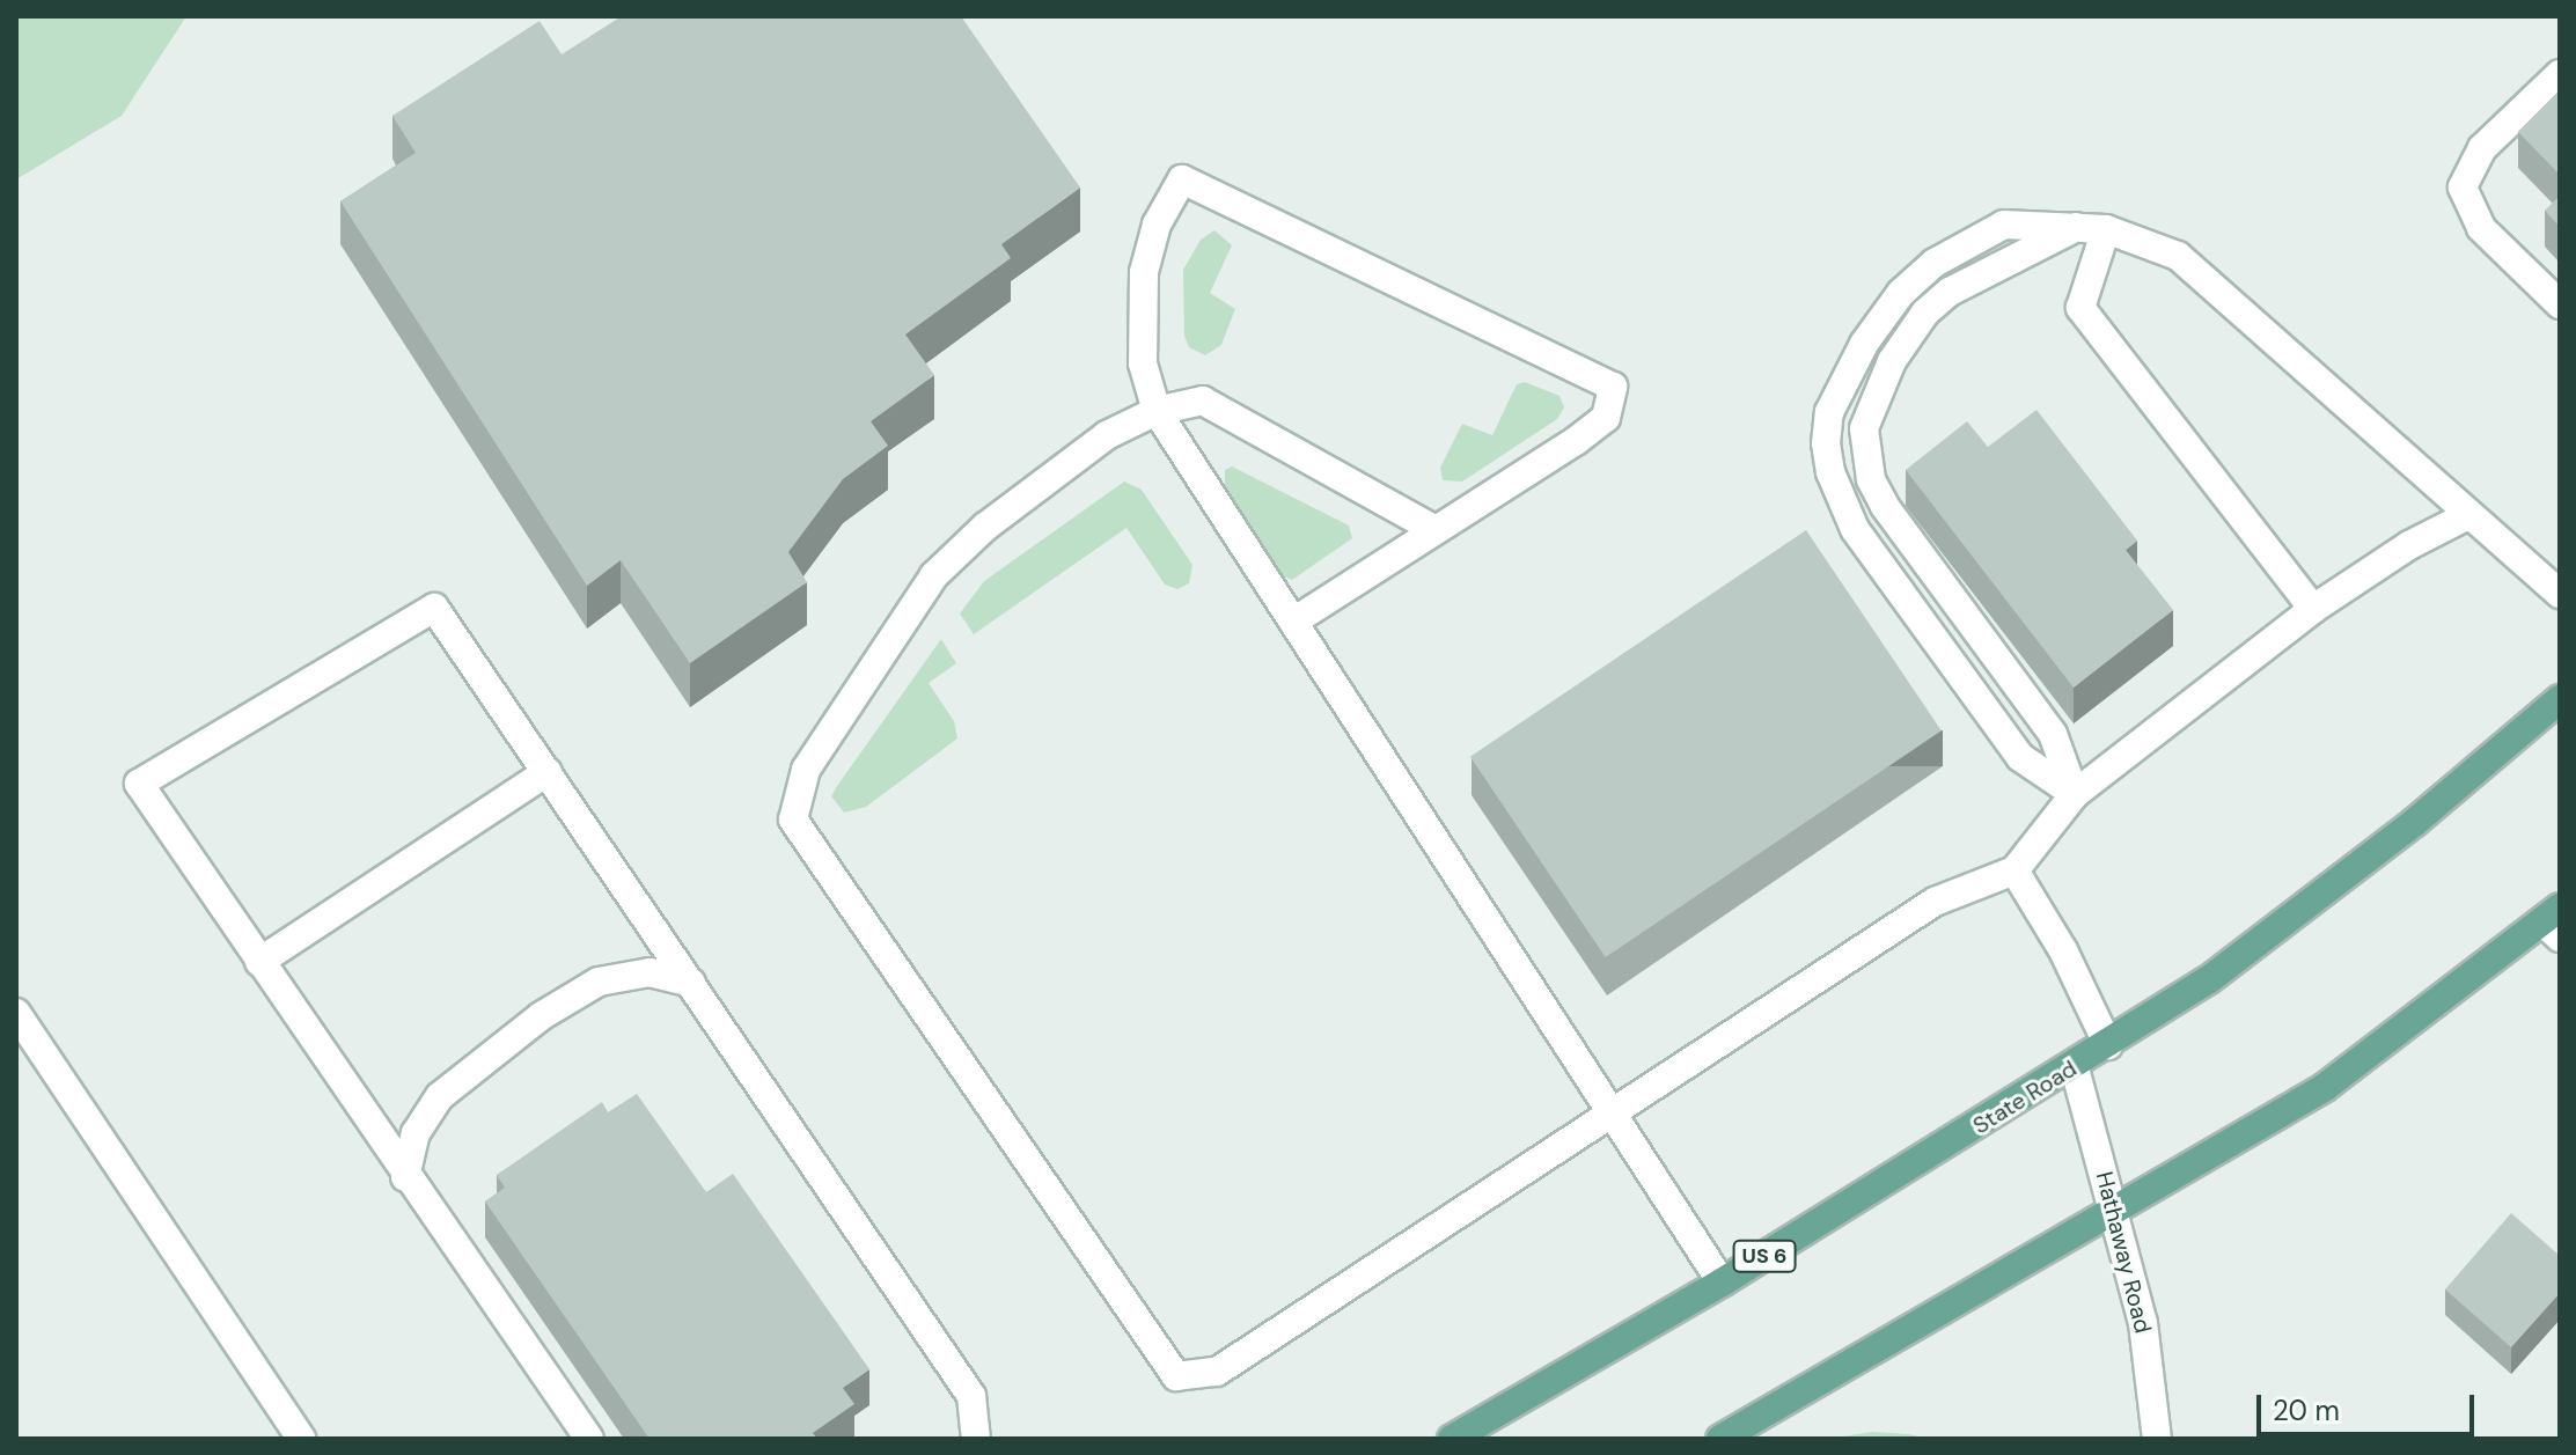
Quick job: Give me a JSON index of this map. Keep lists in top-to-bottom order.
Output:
{
  "streets": {
    "main road": ["State Road", "Hathaway Road", "US 6"]
  },
  "crossings": [
    ["State Road", "Hathaway Road"]
  ],
  "scale_bar": "20 m"
}
